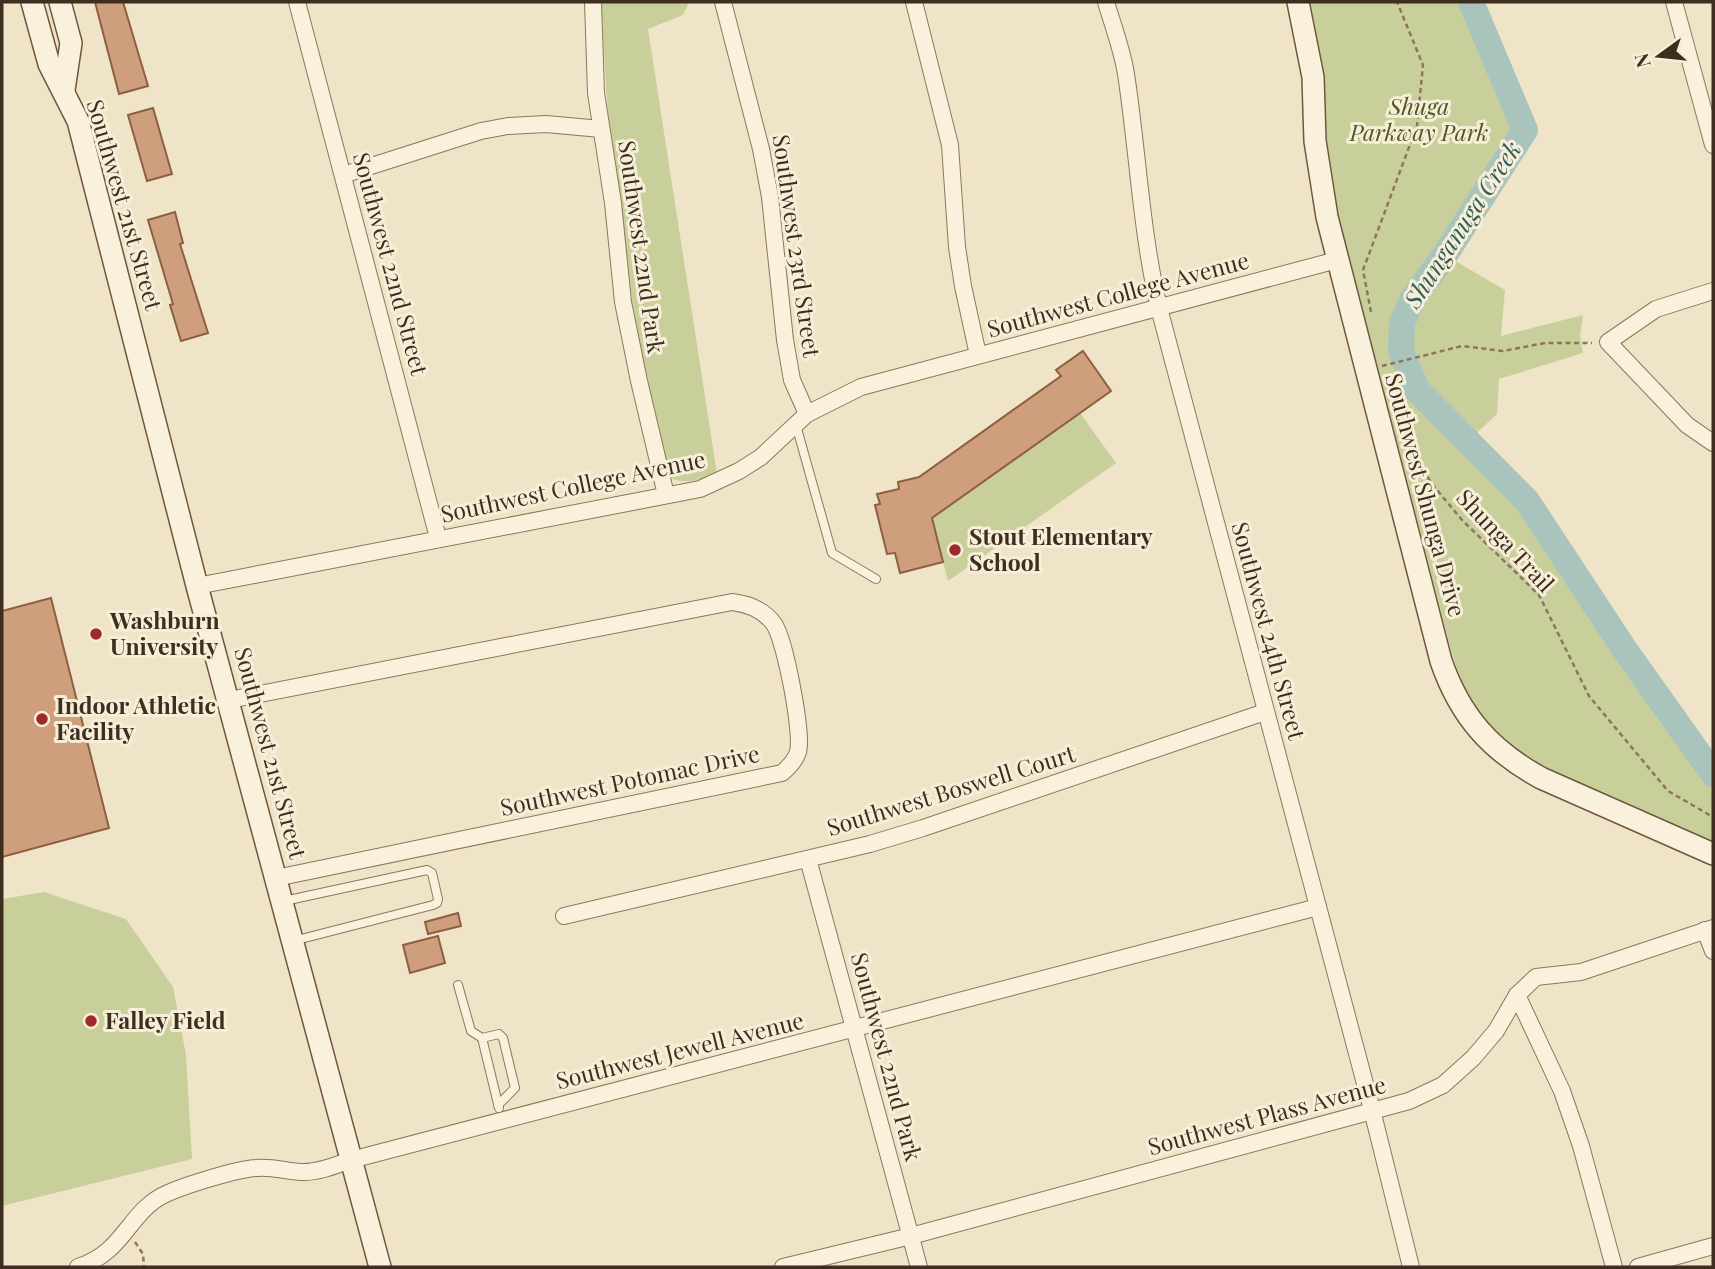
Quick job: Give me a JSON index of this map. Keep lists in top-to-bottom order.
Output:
{
  "streets": {
    "main road": ["Southwest 21st Street", "Southwest Shunga Drive"],
    "street": [
      "Southwest 23rd Street",
      "Southwest 22nd Park",
      "Southwest 22nd Street",
      "Southwest College Avenue",
      "Southwest 24th Street",
      "Southwest Potomac Drive",
      "Southwest Boswell Court",
      "Southwest Jewell Avenue",
      "Southwest Plass Avenue"
    ],
    "path": ["Shunga Trail"]
  },
  "crossings": [
    ["Southwest 21st Street", "Southwest College Avenue"],
    ["Southwest 21st Street", "Southwest Potomac Drive"],
    ["Southwest 21st Street", "Southwest Jewell Avenue"],
    ["Southwest 23rd Street", "Southwest College Avenue"],
    ["Southwest 22nd Park", "Southwest College Avenue"],
    ["Southwest 22nd Park", "Southwest Boswell Court"],
    ["Southwest 22nd Park", "Southwest Jewell Avenue"],
    ["Southwest 22nd Park", "Southwest Plass Avenue"],
    ["Southwest 22nd Street", "Southwest College Avenue"],
    ["Southwest College Avenue", "Southwest Shunga Drive"],
    ["Southwest College Avenue", "Southwest 24th Street"],
    ["Southwest 24th Street", "Southwest Boswell Court"],
    ["Southwest 24th Street", "Southwest Jewell Avenue"],
    ["Southwest 24th Street", "Southwest Plass Avenue"]
  ],
  "water": ["Shunganuga Creek"],
  "parks": ["Shuga Parkway Park"],
  "places": [
    "Stout Elementary School",
    "Washburn University",
    "Indoor Athletic Facility",
    "Falley Field"
  ],
  "north": "left"
}
